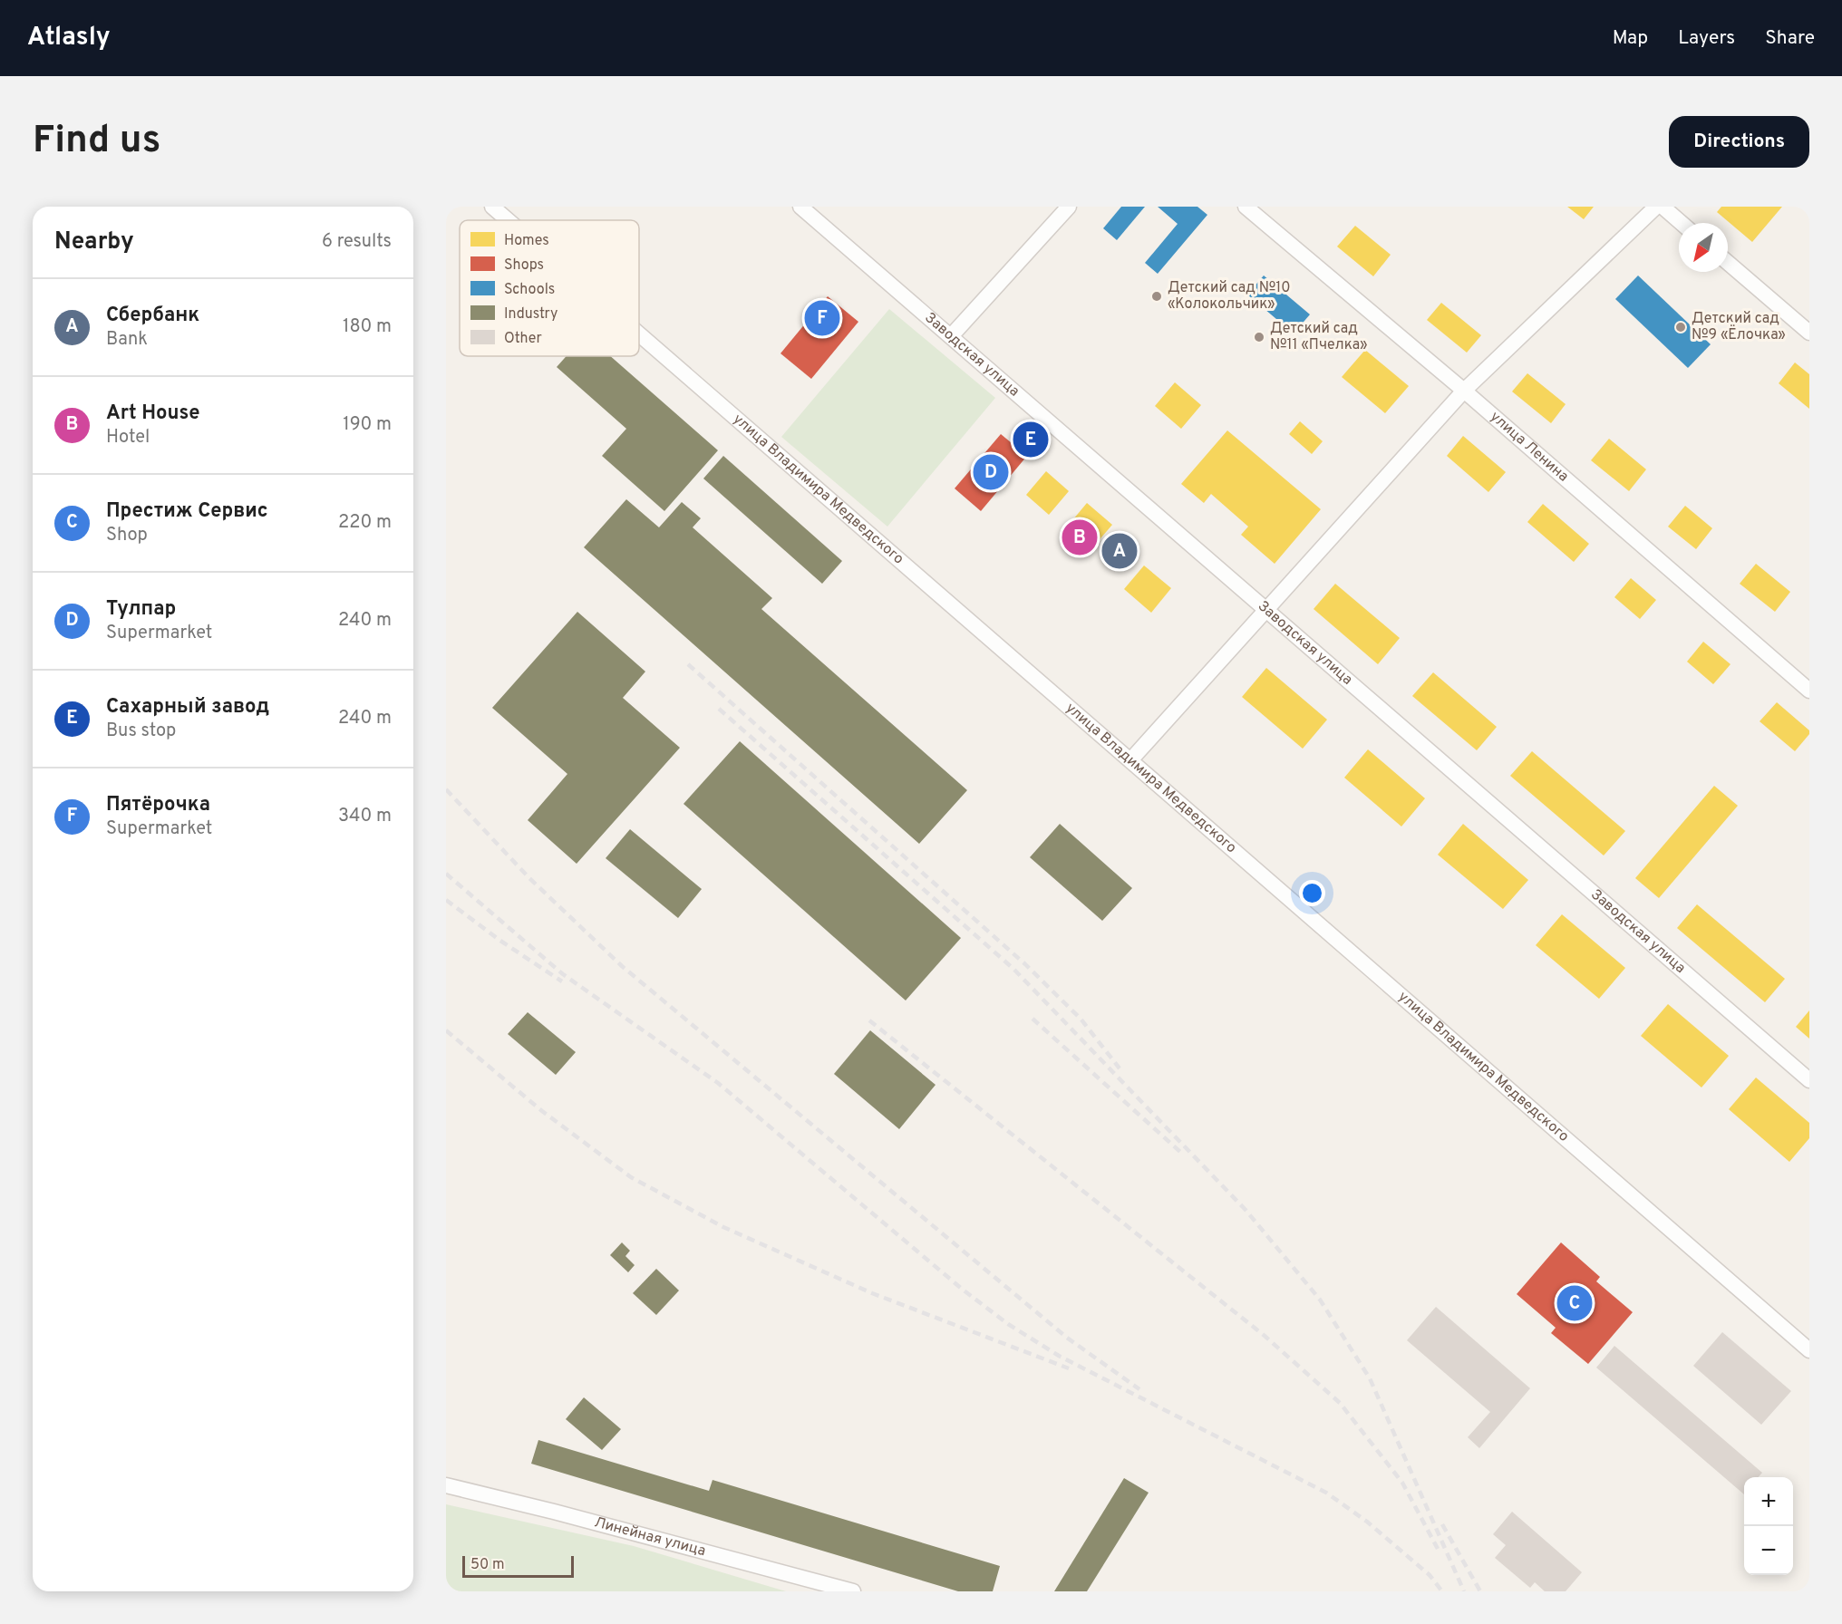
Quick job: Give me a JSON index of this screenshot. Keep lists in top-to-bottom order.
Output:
{
  "streets": {
    "street": [
      "Заводская улица",
      "улица Ленина",
      "улица Владимира Медведского",
      "Линейная улица"
    ]
  },
  "places": ["Детский сад №10 «Колокольчик»", "Детский сад №9 «Ёлочка»", "Детский сад №11 «Пчелка»"],
  "legend": [
    "Homes",
    "Shops",
    "Schools",
    "Industry",
    "Other"
  ],
  "scale_bar": "50 m",
  "north": "bottom left",
  "page": {
    "header": "Atlasly",
    "nav": ["Map", "Layers", "Share"],
    "buttons": "Directions",
    "title": "Find us",
    "heading": ["Nearby", "6 results"],
    "list": [
      {
        "mark": "A",
        "name": "Сбербанк",
        "note": "Bank",
        "value": "180 m"
      },
      {
        "mark": "B",
        "name": "Art House",
        "note": "Hotel",
        "value": "190 m"
      },
      {
        "mark": "C",
        "name": "Престиж Сервис",
        "note": "Shop",
        "value": "220 m"
      },
      {
        "mark": "D",
        "name": "Тулпар",
        "note": "Supermarket",
        "value": "240 m"
      },
      {
        "mark": "E",
        "name": "Сахарный завод",
        "note": "Bus stop",
        "value": "240 m"
      },
      {
        "mark": "F",
        "name": "Пятёрочка",
        "note": "Supermarket",
        "value": "340 m"
      }
    ],
    "pins": [
      "F",
      "E",
      "D",
      "B",
      "A",
      "C"
    ],
    "map_buttons": ["+", "−"],
    "scale": "50 m"
  }
}
